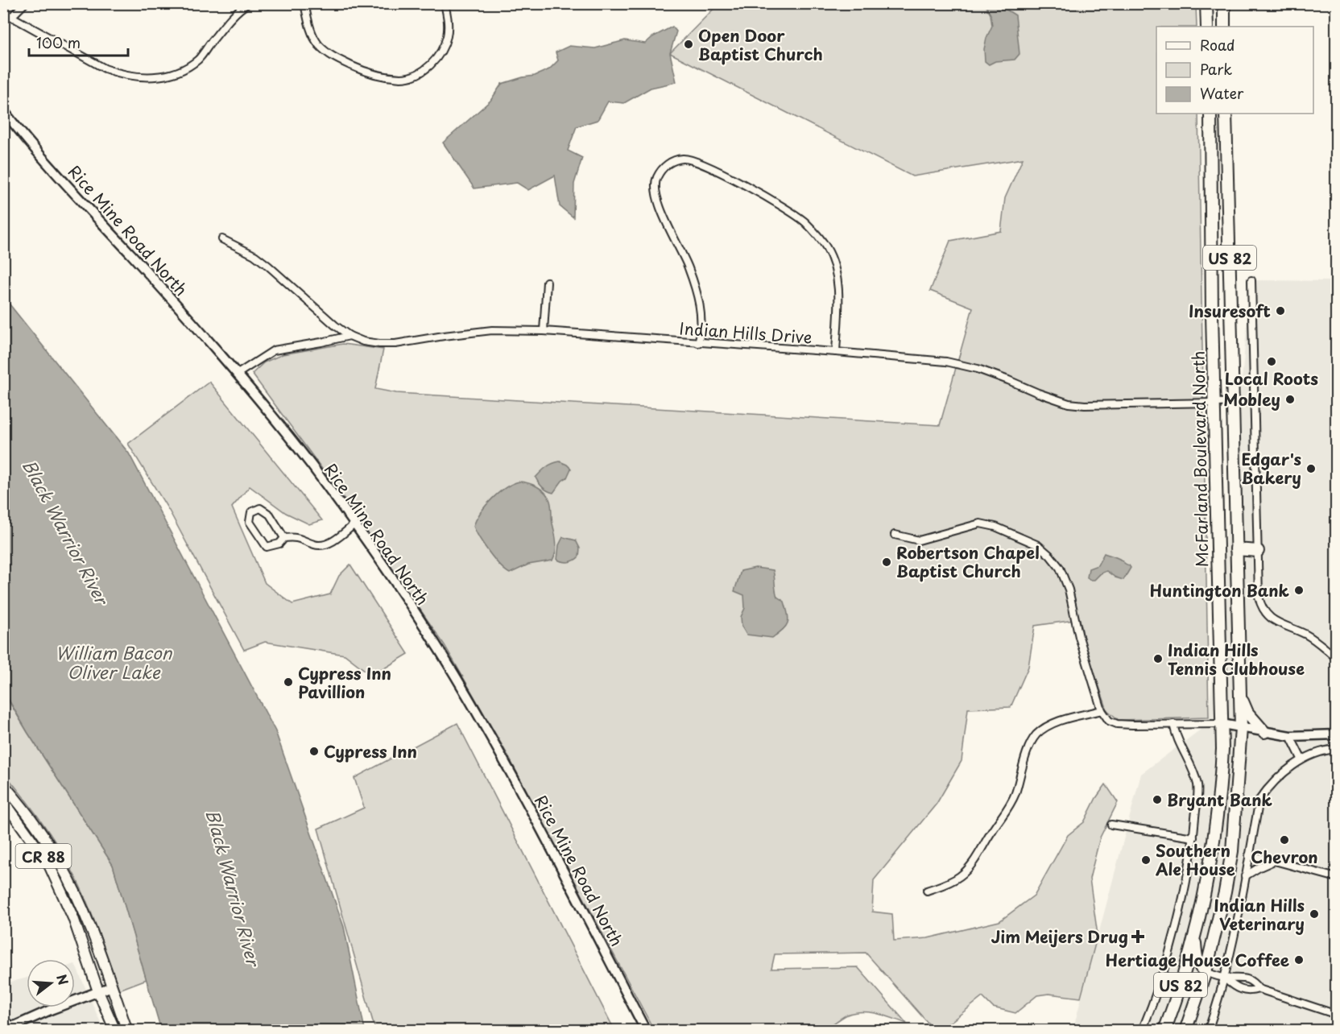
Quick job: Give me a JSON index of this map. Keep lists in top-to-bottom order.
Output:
{
  "streets": {
    "highway": ["US 82", "McFarland Boulevard North"],
    "main road": ["Rice Mine Road North", "CR 88"],
    "street": ["Indian Hills Drive"]
  },
  "crossings": [
    ["US 82", "Indian Hills Drive"],
    ["Indian Hills Drive", "McFarland Boulevard North"]
  ],
  "water": ["Black Warrior River", "William Bacon Oliver Lake"],
  "places": {
    "other": [
      "Open Door Baptist Church",
      "Insuresoft",
      "Local Roots",
      "Mobley",
      "Edgar's Bakery",
      "Robertson Chapel Baptist Church",
      "Huntington Bank",
      "Indian Hills Tennis Clubhouse",
      "Cypress Inn Pavillion",
      "Cypress Inn",
      "Bryant Bank",
      "Chevron",
      "Southern Ale House",
      "Indian Hills Veterinary",
      "Hertiage House Coffee"
    ],
    "health": ["Jim Meijers Drug"]
  },
  "legend": ["Road", "Park", "Water"],
  "scale_bar": "100 m",
  "north": "right"
}
